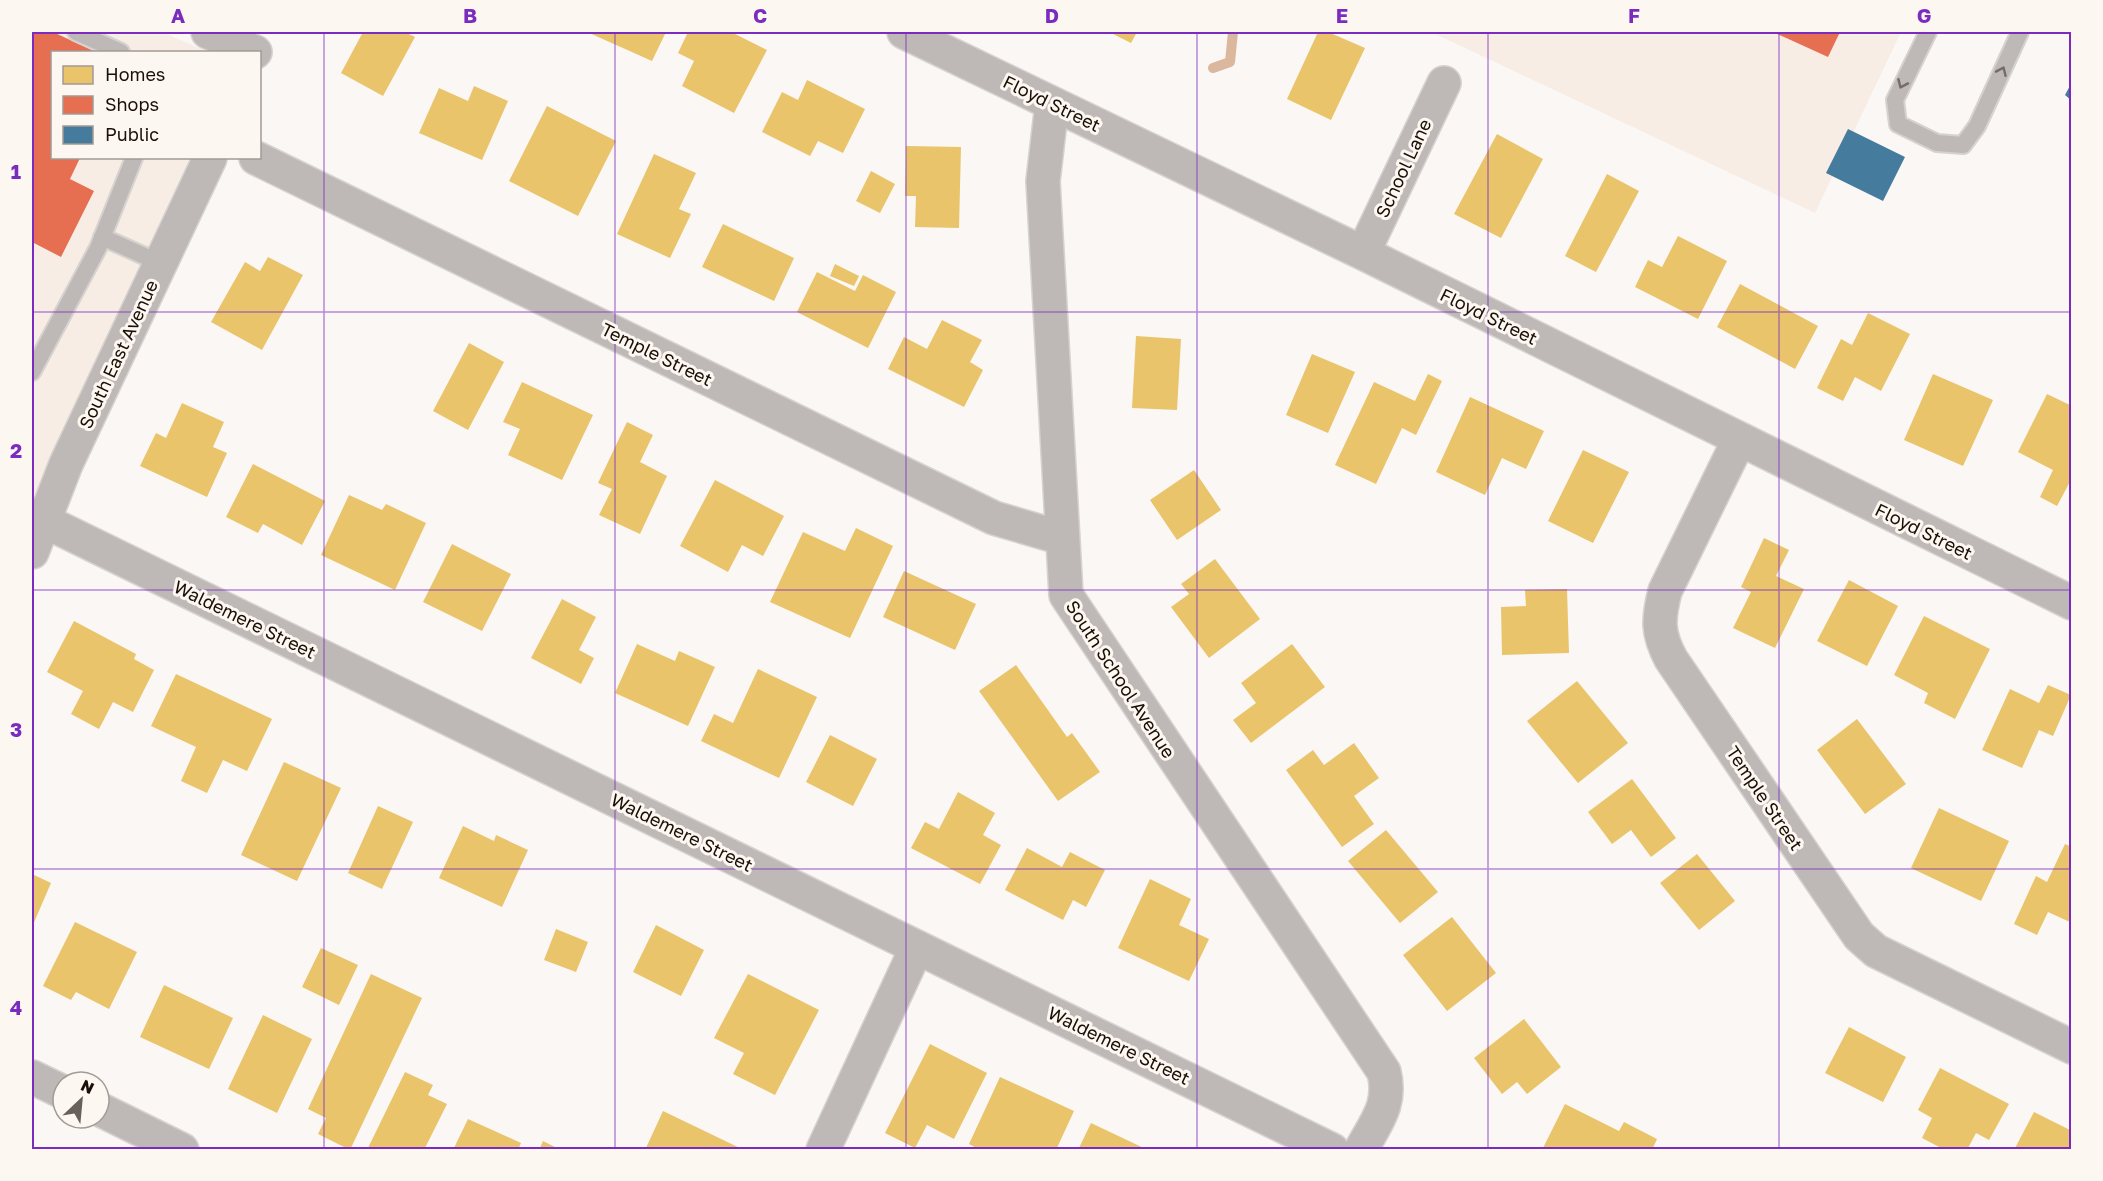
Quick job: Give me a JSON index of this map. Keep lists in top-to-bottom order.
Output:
{
  "streets": {
    "street": [
      "Floyd Street",
      "School Lane",
      "South East Avenue",
      "Temple Street",
      "Waldemere Street",
      "South School Avenue"
    ]
  },
  "crossings": [
    ["Floyd Street", "School Lane"],
    ["Floyd Street", "Temple Street"],
    ["Floyd Street", "South School Avenue"],
    ["South East Avenue", "Waldemere Street"],
    ["Temple Street", "South School Avenue"]
  ],
  "legend": ["Homes", "Shops", "Public"],
  "north": "top right",
  "grid": {
    "columns": [
      "A",
      "B",
      "C",
      "D",
      "E",
      "F",
      "G"
    ],
    "rows": [
      "1",
      "2",
      "3",
      "4"
    ]
  }
}
